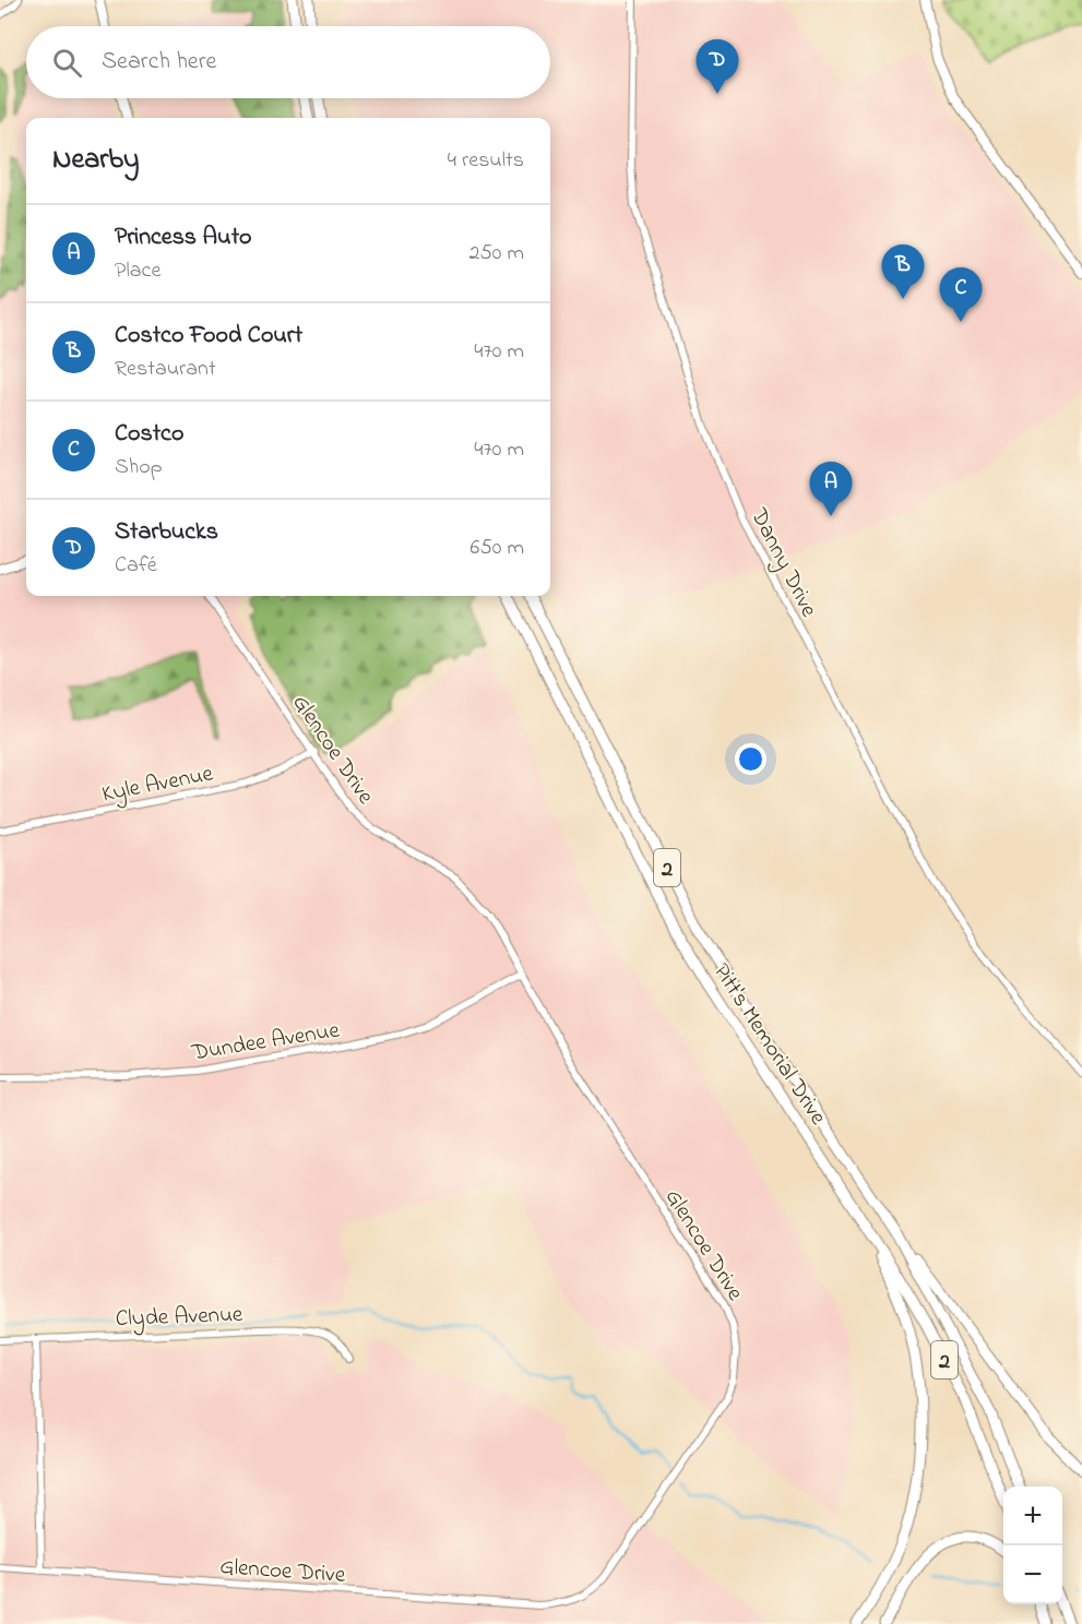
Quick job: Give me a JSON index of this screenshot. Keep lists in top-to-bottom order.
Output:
{
  "streets": {
    "highway": ["2", "Pitt's Memorial Drive"],
    "street": [
      "Danny Drive",
      "Glencoe Drive",
      "Kyle Avenue",
      "Dundee Avenue",
      "Clyde Avenue"
    ]
  },
  "crossings": [
    ["Glencoe Drive", "Kyle Avenue"],
    ["Glencoe Drive", "Dundee Avenue"]
  ],
  "page": {
    "search": "Search here",
    "pins": [
      "D",
      "B",
      "C",
      "A"
    ],
    "heading": ["Nearby", "4 results"],
    "list": [
      {
        "mark": "A",
        "name": "Princess Auto",
        "note": "Place",
        "value": "250 m"
      },
      {
        "mark": "B",
        "name": "Costco Food Court",
        "note": "Restaurant",
        "value": "470 m"
      },
      {
        "mark": "C",
        "name": "Costco",
        "note": "Shop",
        "value": "470 m"
      },
      {
        "mark": "D",
        "name": "Starbucks",
        "note": "Café",
        "value": "650 m"
      }
    ],
    "map_buttons": ["+", "−"]
  }
}
